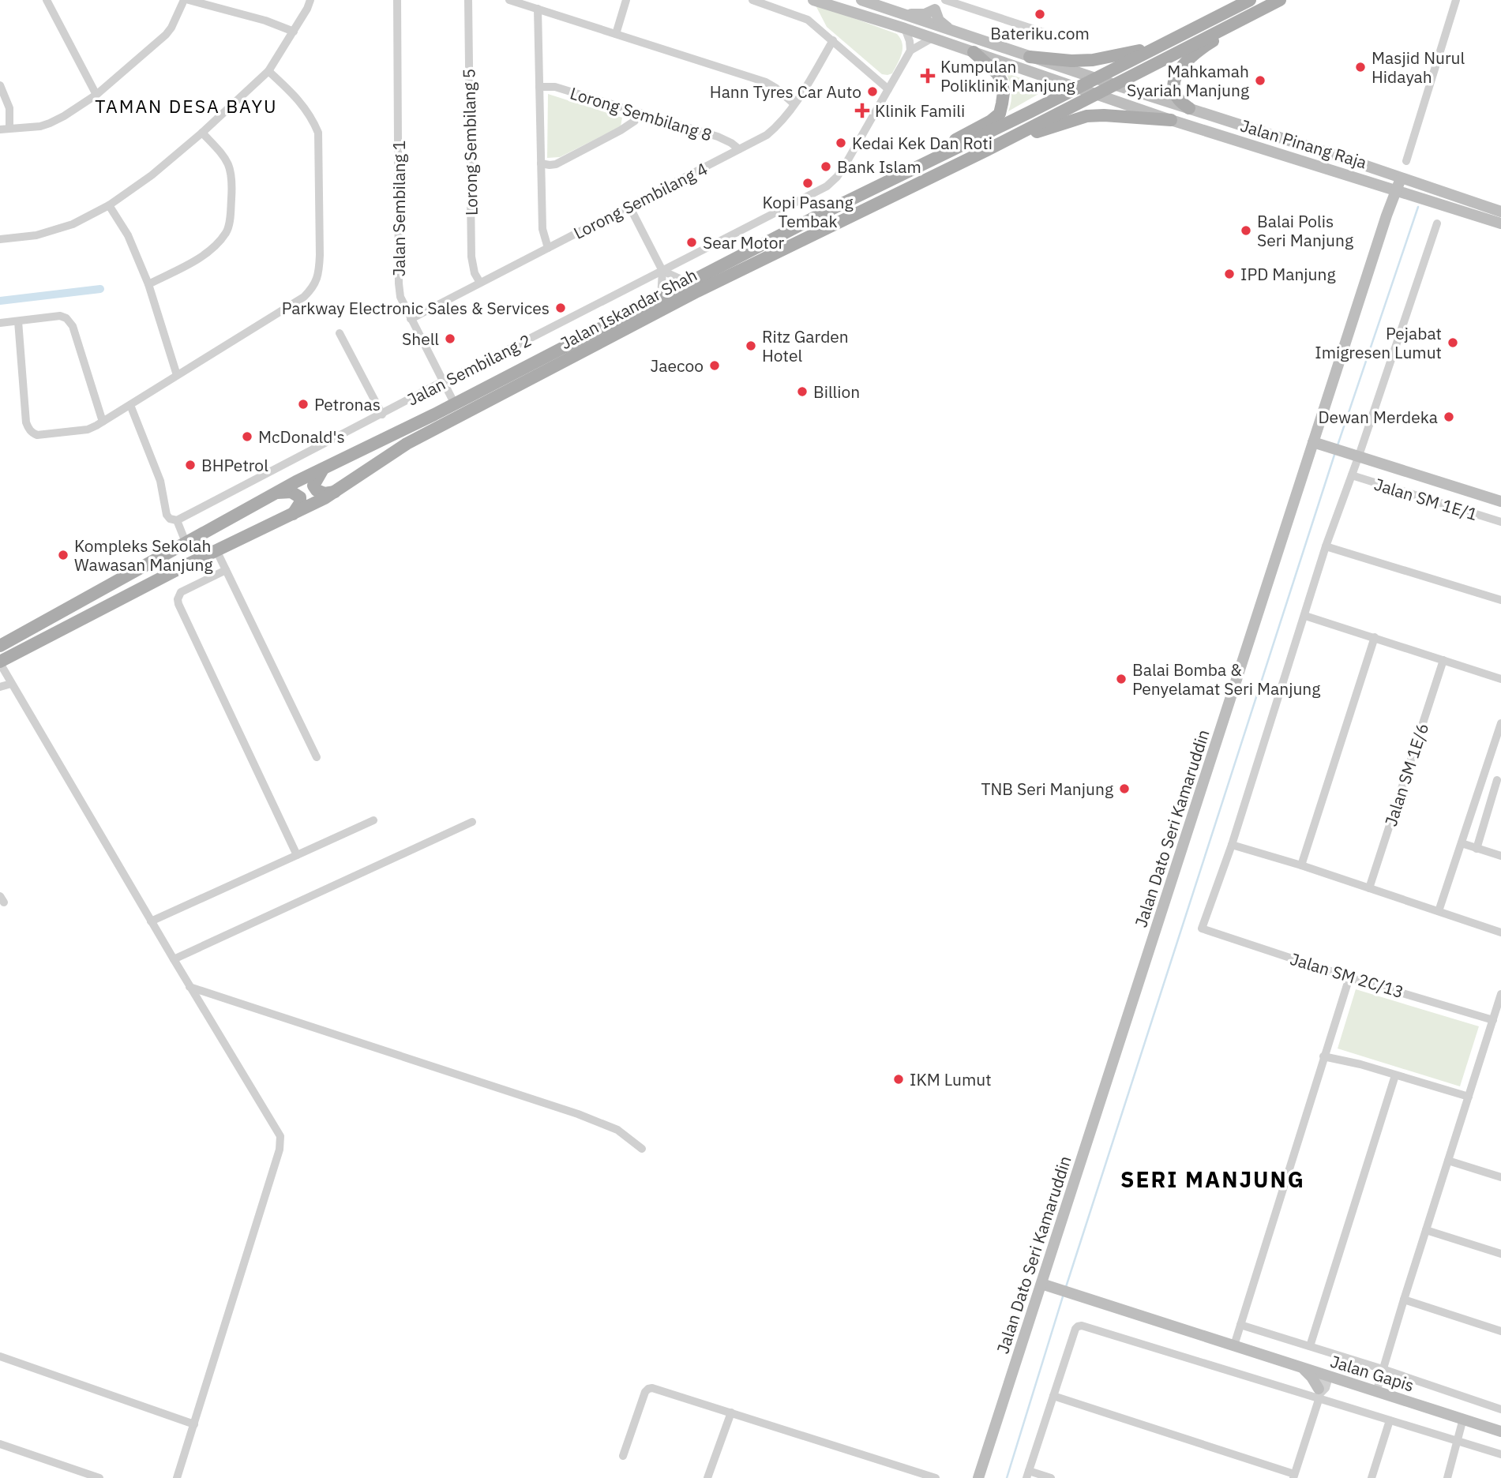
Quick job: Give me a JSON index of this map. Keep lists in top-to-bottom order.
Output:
{
  "streets": {
    "main road": ["Jalan Iskandar Shah"],
    "street": [
      "Lorong Sembilang 8",
      "Lorong Sembilang 5",
      "Jalan Pinang Raja",
      "Lorong Sembilang 4",
      "Jalan Sembilang 1",
      "Jalan Sembilang 2",
      "Jalan SM 1E/1",
      "Jalan SM 1E/6",
      "Jalan Dato Seri Kamaruddin",
      "Jalan SM 2C/13",
      "Jalan Gapis"
    ]
  },
  "crossings": [
    ["Lorong Sembilang 8", "Lorong Sembilang 4"],
    ["Lorong Sembilang 5", "Lorong Sembilang 4"],
    ["Jalan Pinang Raja", "Jalan Iskandar Shah"],
    ["Jalan Pinang Raja", "Jalan Dato Seri Kamaruddin"],
    ["Lorong Sembilang 4", "Jalan Sembilang 1"],
    ["Jalan Sembilang 1", "Jalan Iskandar Shah"],
    ["Jalan Sembilang 1", "Jalan Sembilang 2"],
    ["Jalan Dato Seri Kamaruddin", "Jalan Gapis"]
  ],
  "districts": ["TAMAN DESA BAYU", "SERI MANJUNG"],
  "places": {
    "other": [
      "Bateriku.com",
      "Masjid Nurul Hidayah",
      "Mahkamah Syariah Manjung",
      "Hann Tyres Car Auto",
      "Kedai Kek Dan Roti",
      "Bank Islam",
      "Kopi Pasang Tembak",
      "Balai Polis Seri Manjung",
      "Sear Motor",
      "IPD Manjung",
      "Parkway Electronic Sales & Services",
      "Shell",
      "Pejabat Imigresen Lumut",
      "Ritz Garden Hotel",
      "Jaecoo",
      "Billion",
      "Petronas",
      "Dewan Merdeka",
      "McDonald's",
      "BHPetrol",
      "Kompleks Sekolah Wawasan Manjung",
      "Balai Bomba & Penyelamat Seri Manjung",
      "TNB Seri Manjung",
      "IKM Lumut"
    ],
    "health": ["Kumpulan Poliklinik Manjung", "Klinik Famili"]
  }
}
